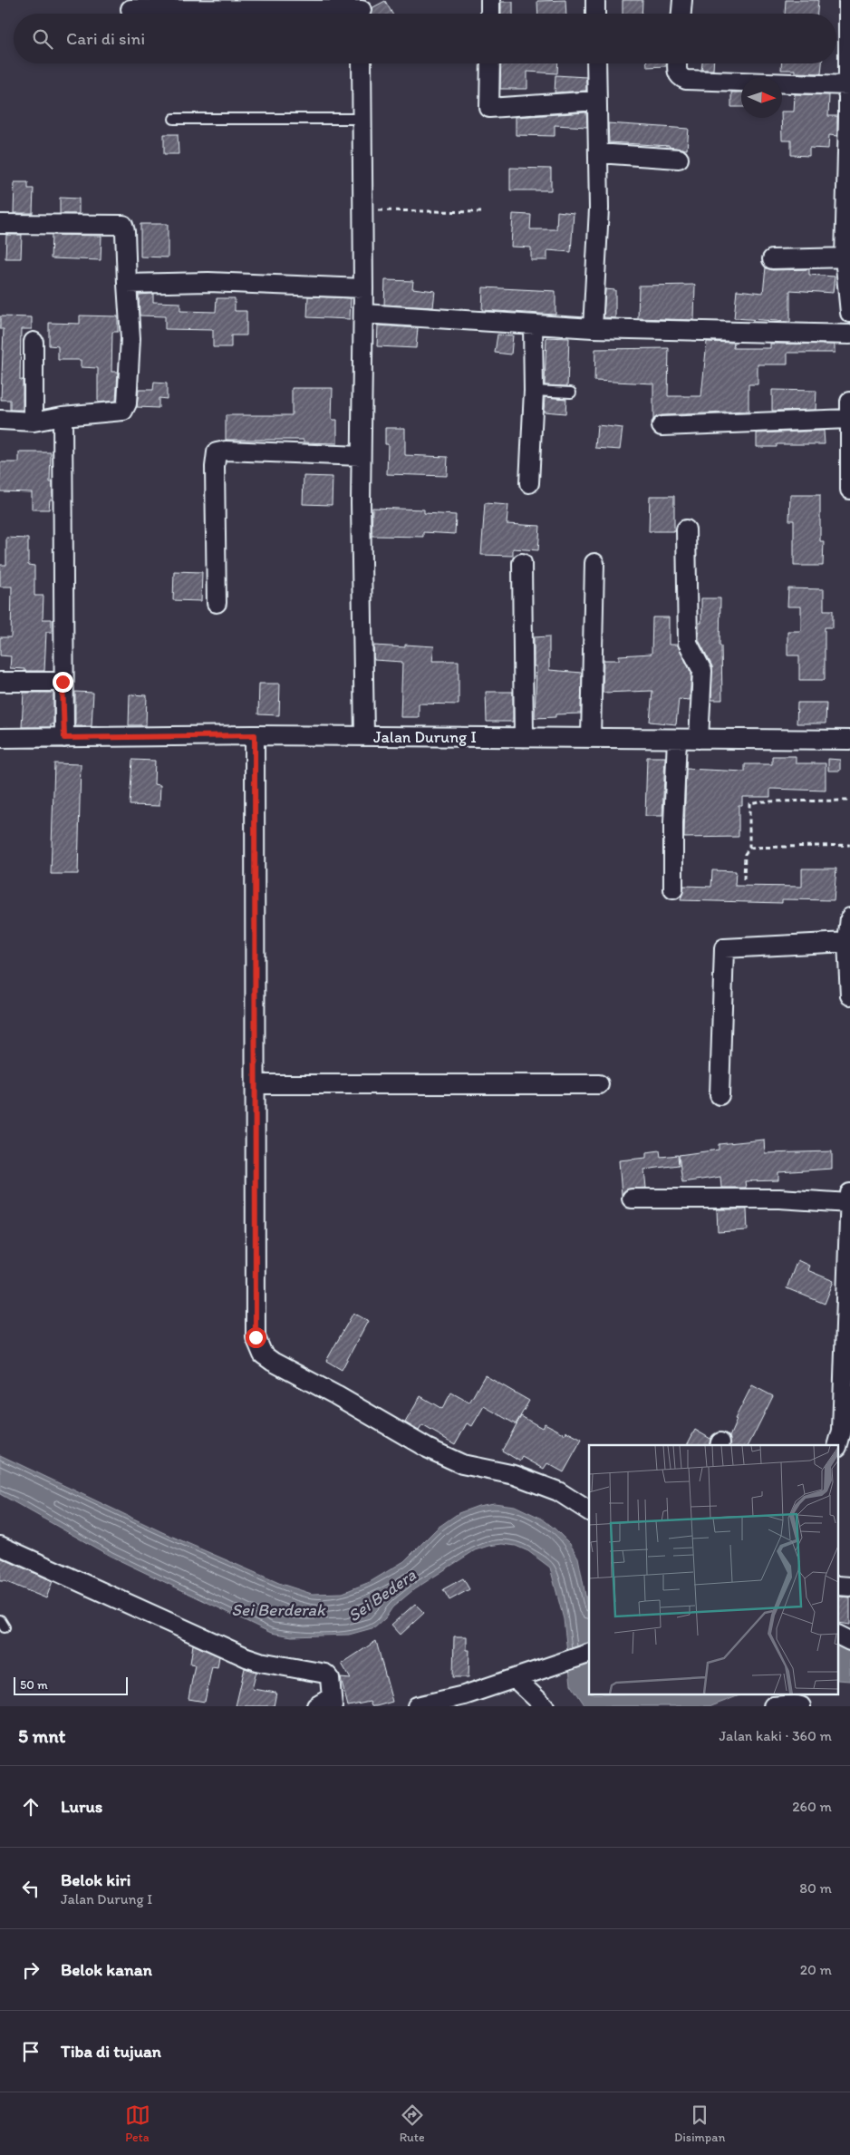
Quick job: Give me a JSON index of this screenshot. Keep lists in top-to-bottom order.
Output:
{
  "streets": {
    "street": ["Jalan Durung I"]
  },
  "water": ["Sei Bedera", "Sei Berderak"],
  "scale_bar": "50 m",
  "north": "right",
  "page": {
    "search": "Cari di sini",
    "scale": "50 m",
    "heading": ["5 mnt", "Jalan kaki · 360 m"],
    "list": [
      ["Lurus", "260 m"],
      ["Belok kiri", "Jalan Durung I", "80 m"],
      ["Belok kanan", "20 m"],
      "Tiba di tujuan"
    ],
    "nav": ["Peta", "Rute", "Disimpan"]
  }
}
